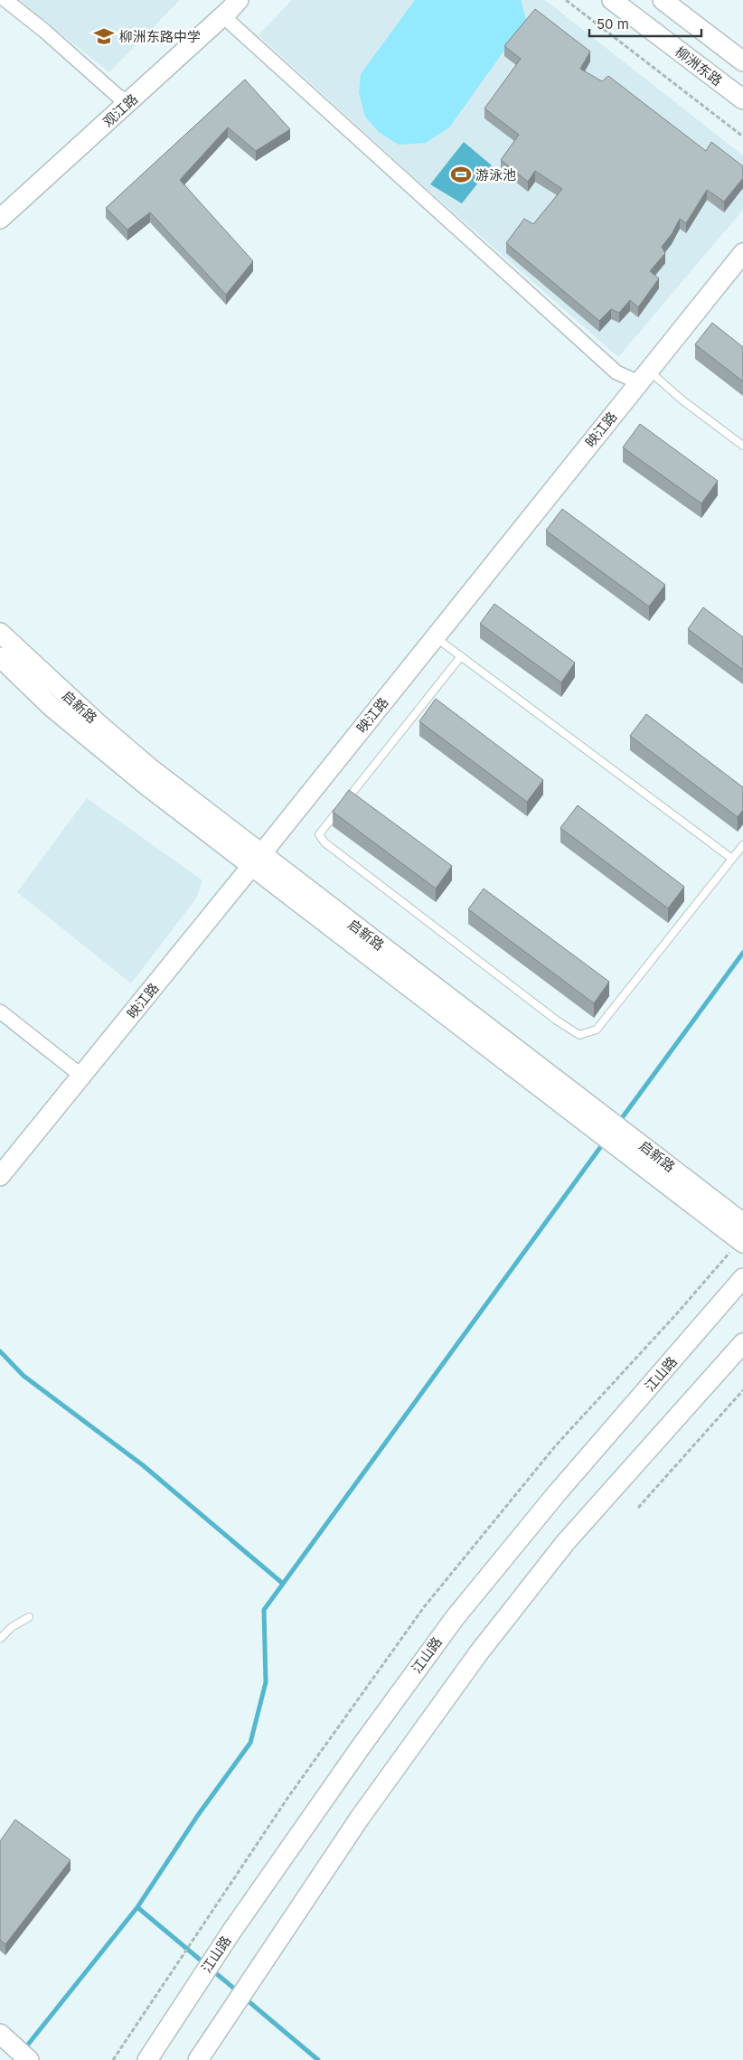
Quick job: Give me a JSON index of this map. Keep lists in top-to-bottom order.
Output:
{
  "streets": {
    "street": [
      "柳洲东路",
      "观江路",
      "映江路",
      "启新路",
      "江山路"
    ]
  },
  "crossings": [
    ["映江路", "启新路"]
  ],
  "places": {
    "school or university": ["柳洲东路中学"],
    "sports": ["游泳池"]
  },
  "scale_bar": "50 m"
}
